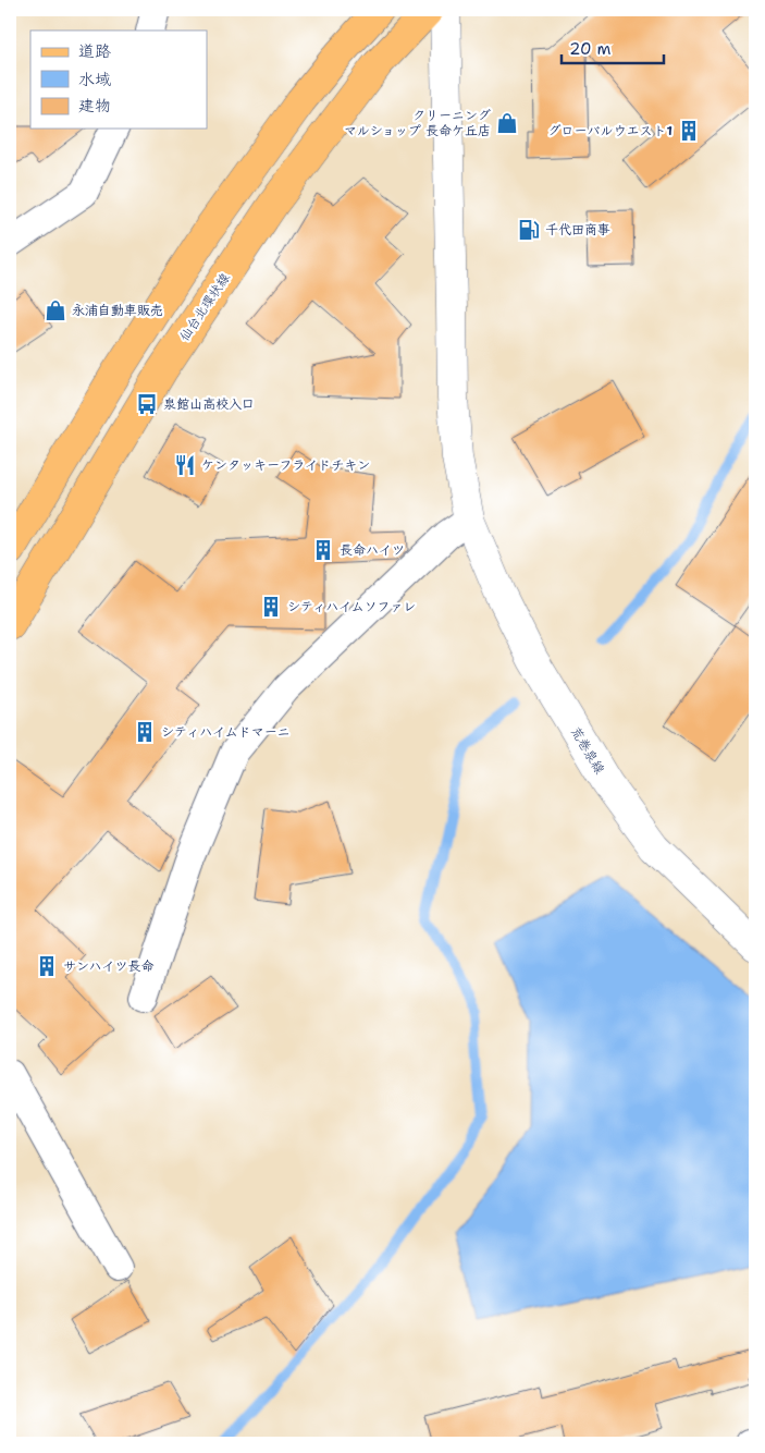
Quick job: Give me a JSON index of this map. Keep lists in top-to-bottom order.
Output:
{
  "streets": {
    "main road": ["仙台北環状線"],
    "street": ["荒巻泉線"]
  },
  "places": {
    "shop": ["クリーニング マルショップ 長命ケ丘店", "永浦自動車販売"],
    "building": [
      "グローバルウエスト1",
      "長命ハイツ",
      "シティハイムソファレ",
      "シティハイムドマーニ",
      "サンハイツ長命"
    ],
    "fuel station": ["千代田商事"],
    "bus stop": ["泉館山高校入口"],
    "restaurant": ["ケンタッキーフライドチキン"]
  },
  "legend": ["道路", "水域", "建物"],
  "scale_bar": "20 m"
}
